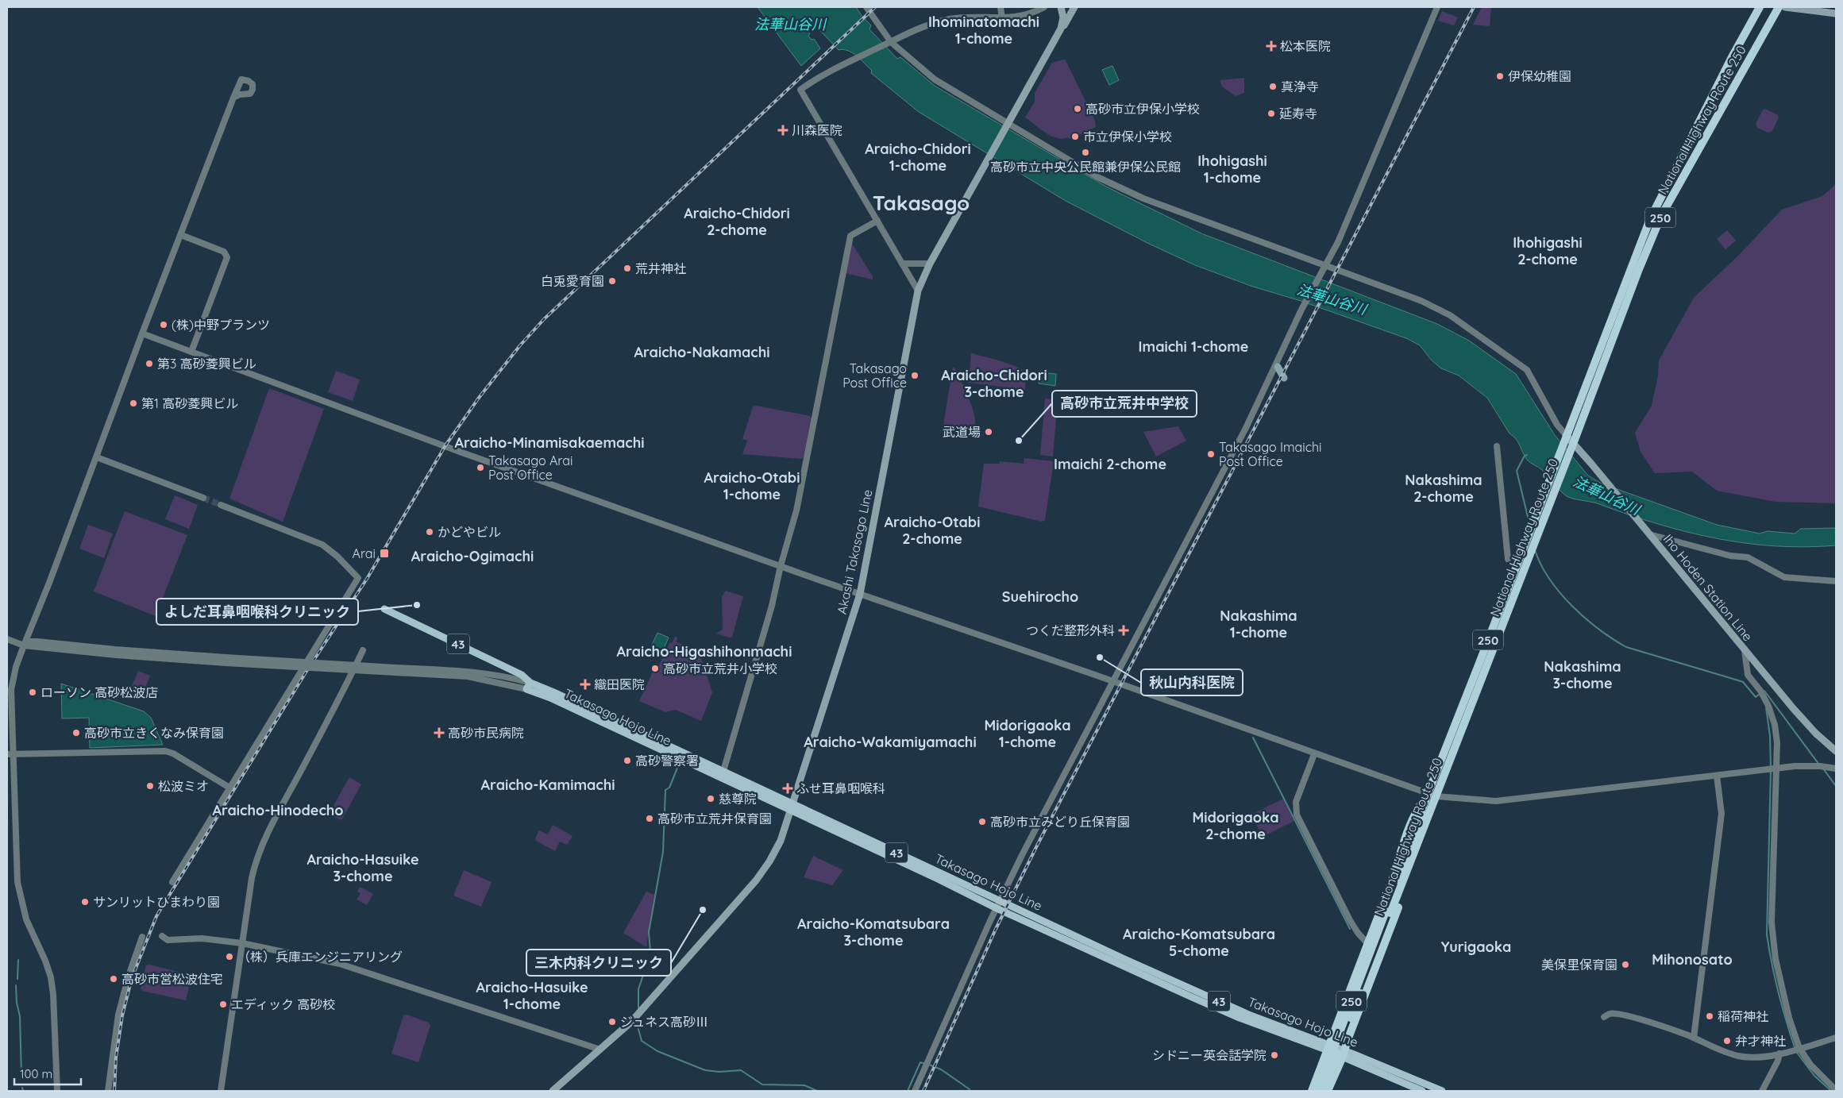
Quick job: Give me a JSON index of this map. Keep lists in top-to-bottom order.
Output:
{
  "streets": {
    "highway": ["National Highway Route 250", "250"],
    "main road": [
      "Akashi Takasago Line",
      "Iho Hoden Station Line",
      "43",
      "Takasago Hojo Line"
    ]
  },
  "crossings": [
    ["National Highway Route 250", "250"],
    ["National Highway Route 250", "Iho Hoden Station Line"],
    ["250", "Takasago Hojo Line"],
    ["Akashi Takasago Line", "Takasago Hojo Line"]
  ],
  "districts": [
    "Ihominatomachi 1-chome",
    "Araicho-Chidori 1-chome",
    "Ihohigashi 1-chome",
    "Takasago",
    "Araicho-Chidori 2-chome",
    "Ihohigashi 2-chome",
    "Imaichi 1-chome",
    "Araicho-Nakamachi",
    "Araicho-Chidori 3-chome",
    "Araicho-Minamisakaemachi",
    "Imaichi 2-chome",
    "Araicho-Otabi 1-chome",
    "Nakashima 2-chome",
    "Araicho-Otabi 2-chome",
    "Araicho-Ogimachi",
    "Suehirocho",
    "Nakashima 1-chome",
    "Araicho-Higashihonmachi",
    "Nakashima 3-chome",
    "Midorigaoka 1-chome",
    "Araicho-Wakamiyamachi",
    "Araicho-Kamimachi",
    "Araicho-Hinodecho",
    "Midorigaoka 2-chome",
    "Araicho-Hasuike 3-chome",
    "Araicho-Komatsubara 3-chome",
    "Araicho-Komatsubara 5-chome",
    "Yurigaoka",
    "Mihonosato",
    "Araicho-Hasuike 1-chome"
  ],
  "water": ["法華山谷川"],
  "places": {
    "health": [
      "松本医院",
      "川森医院",
      "つくだ整形外科",
      "織田医院",
      "高砂市民病院",
      "ふせ耳鼻咽喉科"
    ],
    "other": [
      "伊保幼稚園",
      "真浄寺",
      "高砂市立伊保小学校",
      "延寿寺",
      "市立伊保小学校",
      "高砂市立中央公民館兼伊保公民館",
      "荒井神社",
      "白兎愛育園",
      "(株)中野プランツ",
      "第3 高砂菱興ビル",
      "Takasago Post Office",
      "第1 高砂菱興ビル",
      "武道場",
      "高砂市立荒井中学校",
      "Takasago Imaichi Post Office",
      "Takasago Arai Post Office",
      "かどやビル",
      "よしだ耳鼻咽喉科クリニック",
      "秋山内科医院",
      "高砂市立荒井小学校",
      "ローソン 高砂松波店",
      "高砂市立きくなみ保育園",
      "高砂警察署",
      "松波ミオ",
      "慈尊院",
      "高砂市立荒井保育園",
      "高砂市立みどり丘保育園",
      "サンリットひまわり園",
      "三木内科クリニック",
      "（株）兵庫エンジニアリング",
      "美保里保育園",
      "高砂市営松波住宅",
      "エディック 高砂校",
      "稲荷神社",
      "ジュネス高砂Ⅲ",
      "弁才神社",
      "シドニー英会話学院"
    ],
    "transit": ["Arai"]
  },
  "scale_bar": "100 m"
}
